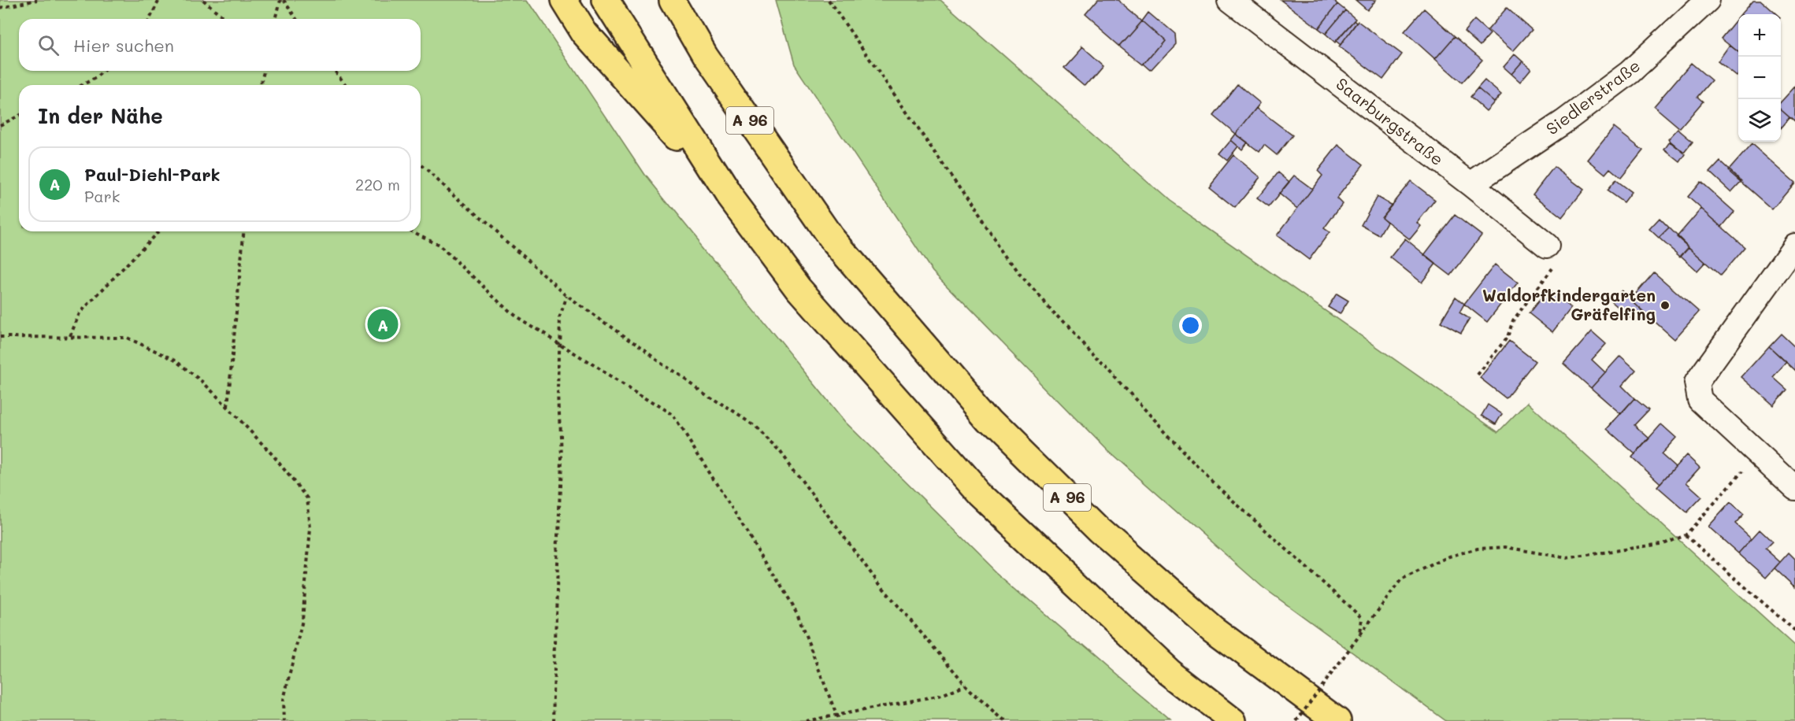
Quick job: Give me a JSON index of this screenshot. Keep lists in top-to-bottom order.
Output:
{
  "streets": {
    "highway": ["A 96"],
    "street": ["Siedlerstraße", "Saarburgstraße"]
  },
  "crossings": [
    ["Siedlerstraße", "Saarburgstraße"]
  ],
  "places": ["Waldorfkindergarten Gräfelfing"],
  "page": {
    "map_buttons": ["+", "−"],
    "search": "Hier suchen",
    "heading": "In der Nähe",
    "list": [
      {
        "mark": "A",
        "name": "Paul-Diehl-Park",
        "note": "Park",
        "value": "220 m"
      }
    ],
    "pins": "A"
  }
}
